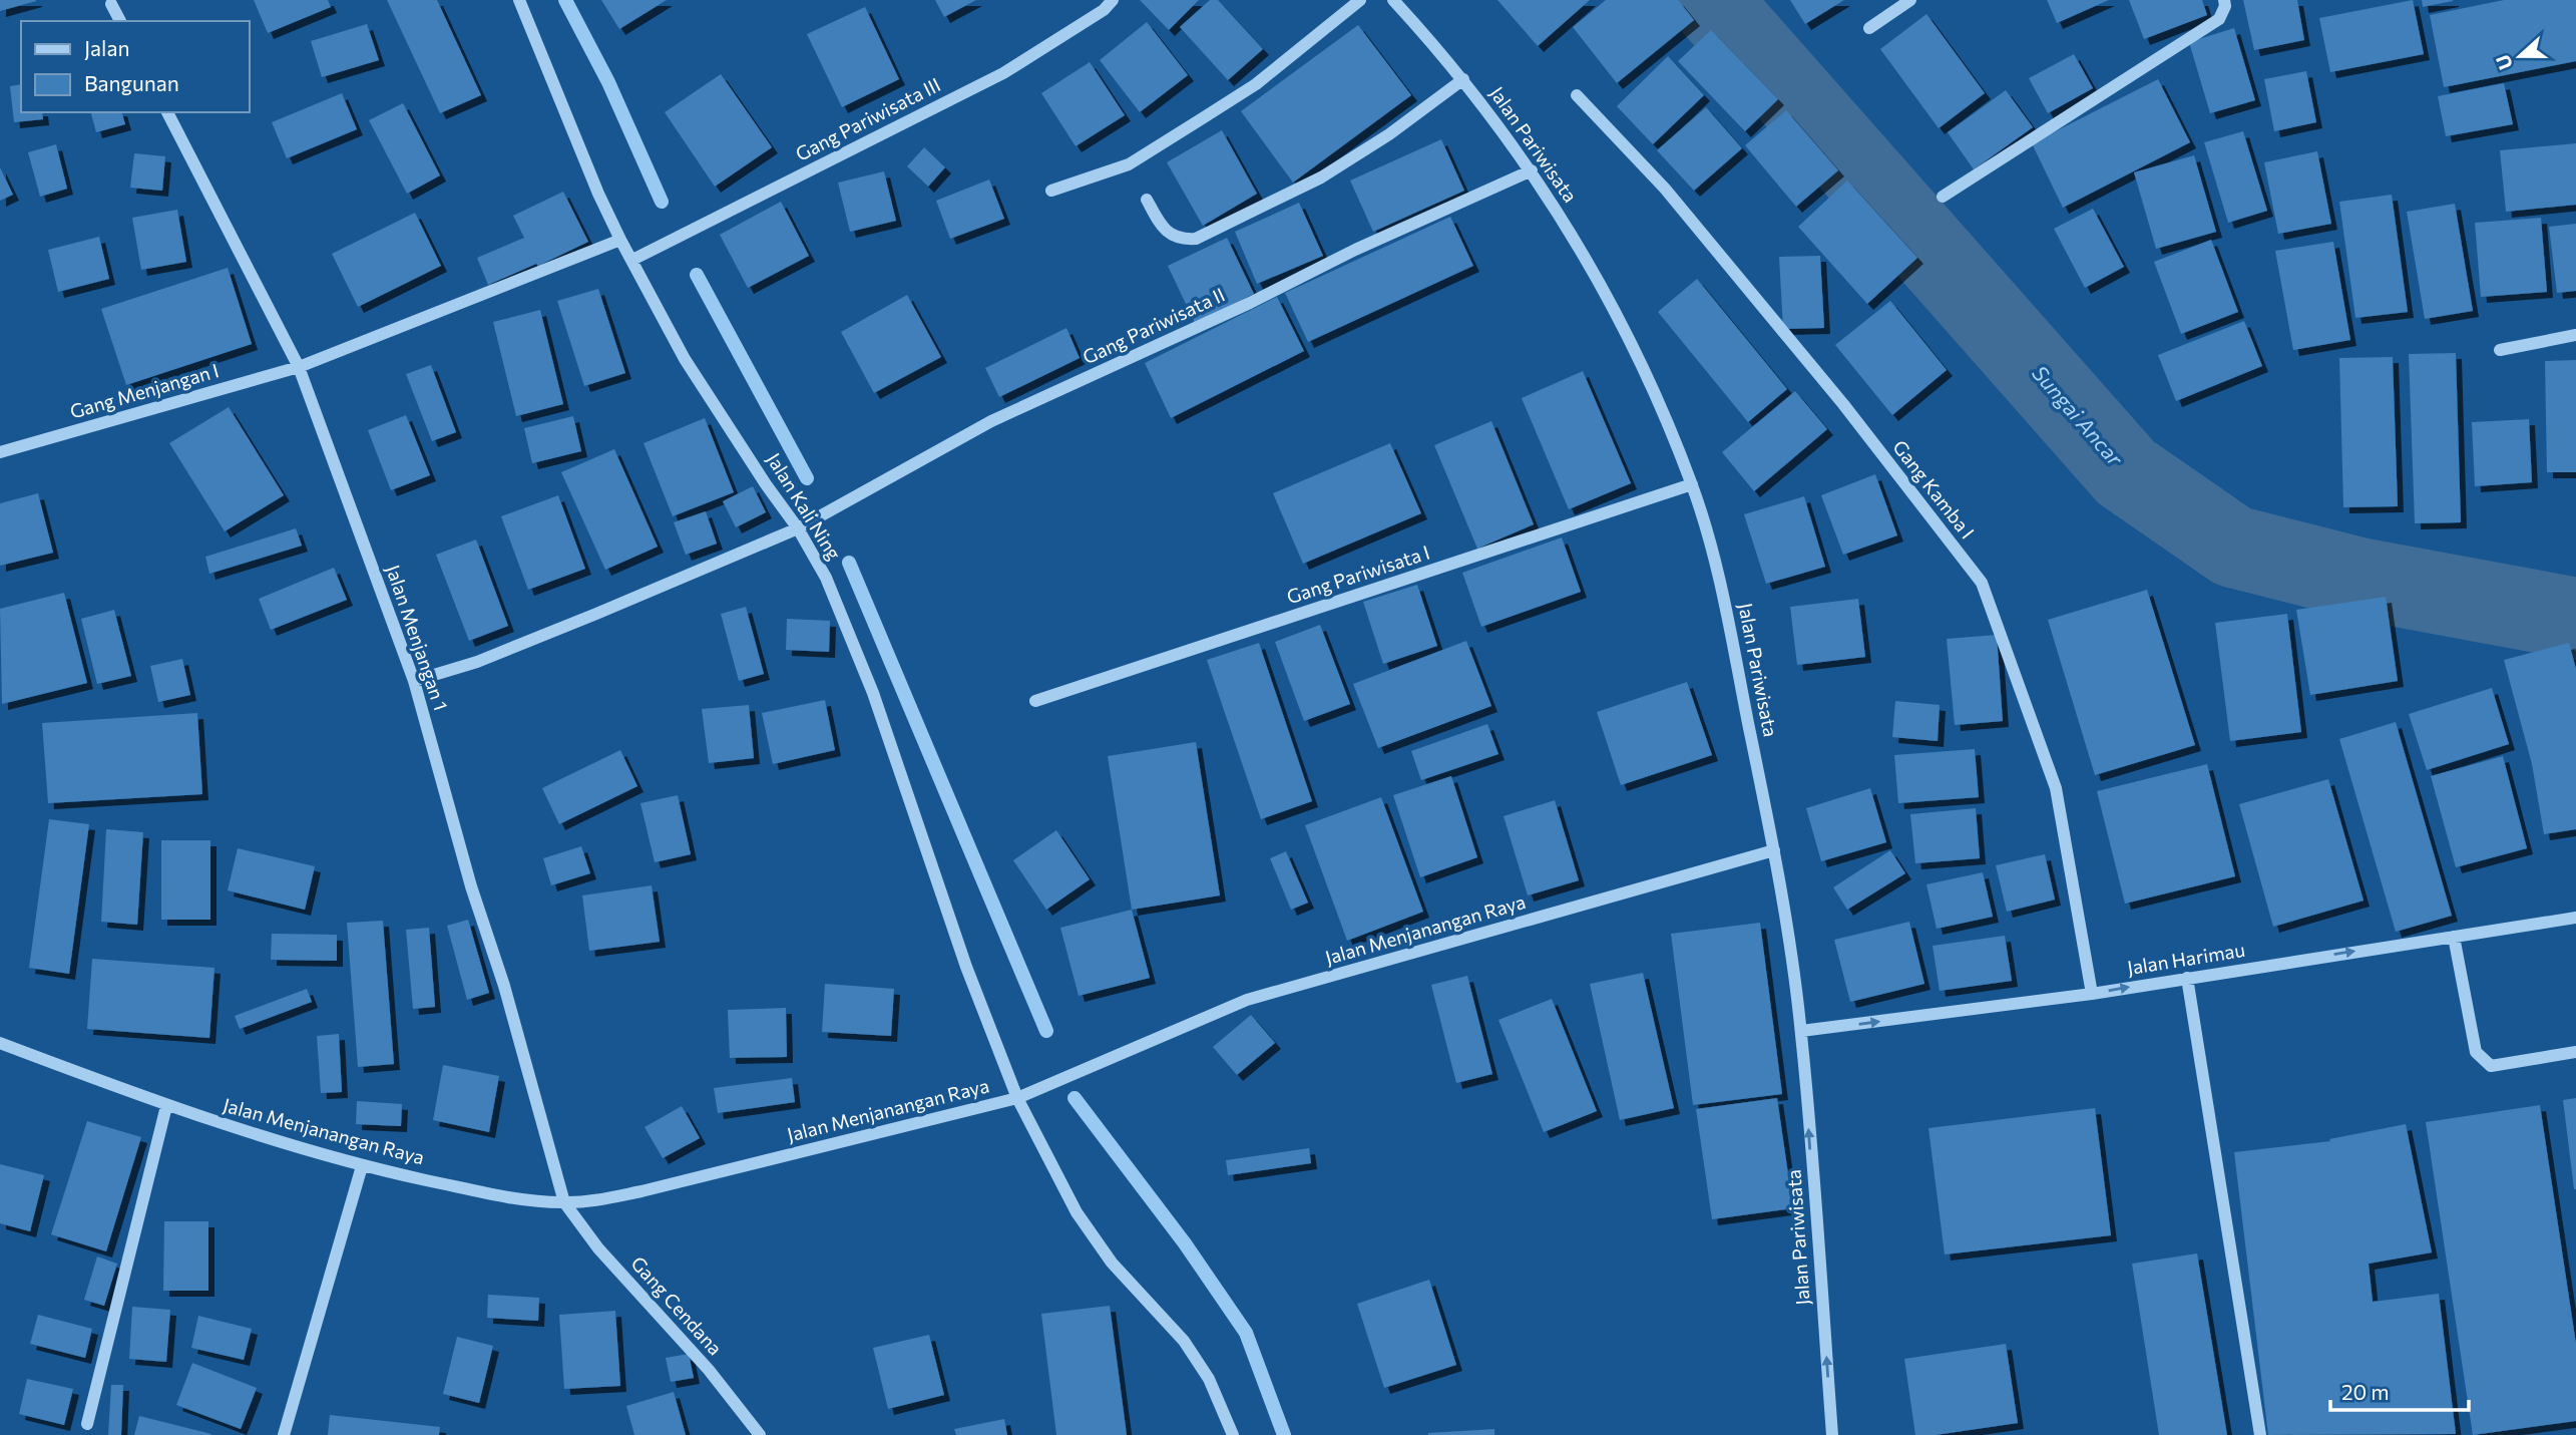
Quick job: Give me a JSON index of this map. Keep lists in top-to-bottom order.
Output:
{
  "streets": {
    "street": [
      "Gang Pariwisata III",
      "Jalan Pariwisata",
      "Gang Pariwisata II",
      "Gang Menjangan I",
      "Gang Kamba I",
      "Jalan Kali Ning",
      "Gang Pariwisata I",
      "Jalan Menjangan 1",
      "Jalan Menjanangan Raya",
      "Jalan Harimau",
      "Gang Cendana"
    ]
  },
  "crossings": [
    ["Gang Pariwisata III", "Jalan Kali Ning"],
    ["Jalan Pariwisata", "Gang Pariwisata II"],
    ["Jalan Pariwisata", "Gang Pariwisata I"],
    ["Jalan Pariwisata", "Jalan Menjanangan Raya"],
    ["Jalan Pariwisata", "Jalan Harimau"],
    ["Gang Pariwisata II", "Jalan Kali Ning"],
    ["Gang Pariwisata II", "Jalan Menjangan 1"],
    ["Gang Menjangan I", "Jalan Kali Ning"],
    ["Gang Menjangan I", "Jalan Menjangan 1"],
    ["Gang Kamba I", "Jalan Harimau"],
    ["Jalan Kali Ning", "Jalan Menjanangan Raya"],
    ["Jalan Menjangan 1", "Jalan Menjanangan Raya"],
    ["Jalan Menjangan 1", "Gang Cendana"],
    ["Jalan Menjanangan Raya", "Gang Cendana"]
  ],
  "one_way": ["Jalan Harimau"],
  "water": ["Sungai Ancar"],
  "legend": ["Jalan", "Bangunan"],
  "scale_bar": "20 m",
  "north": "left"
}
